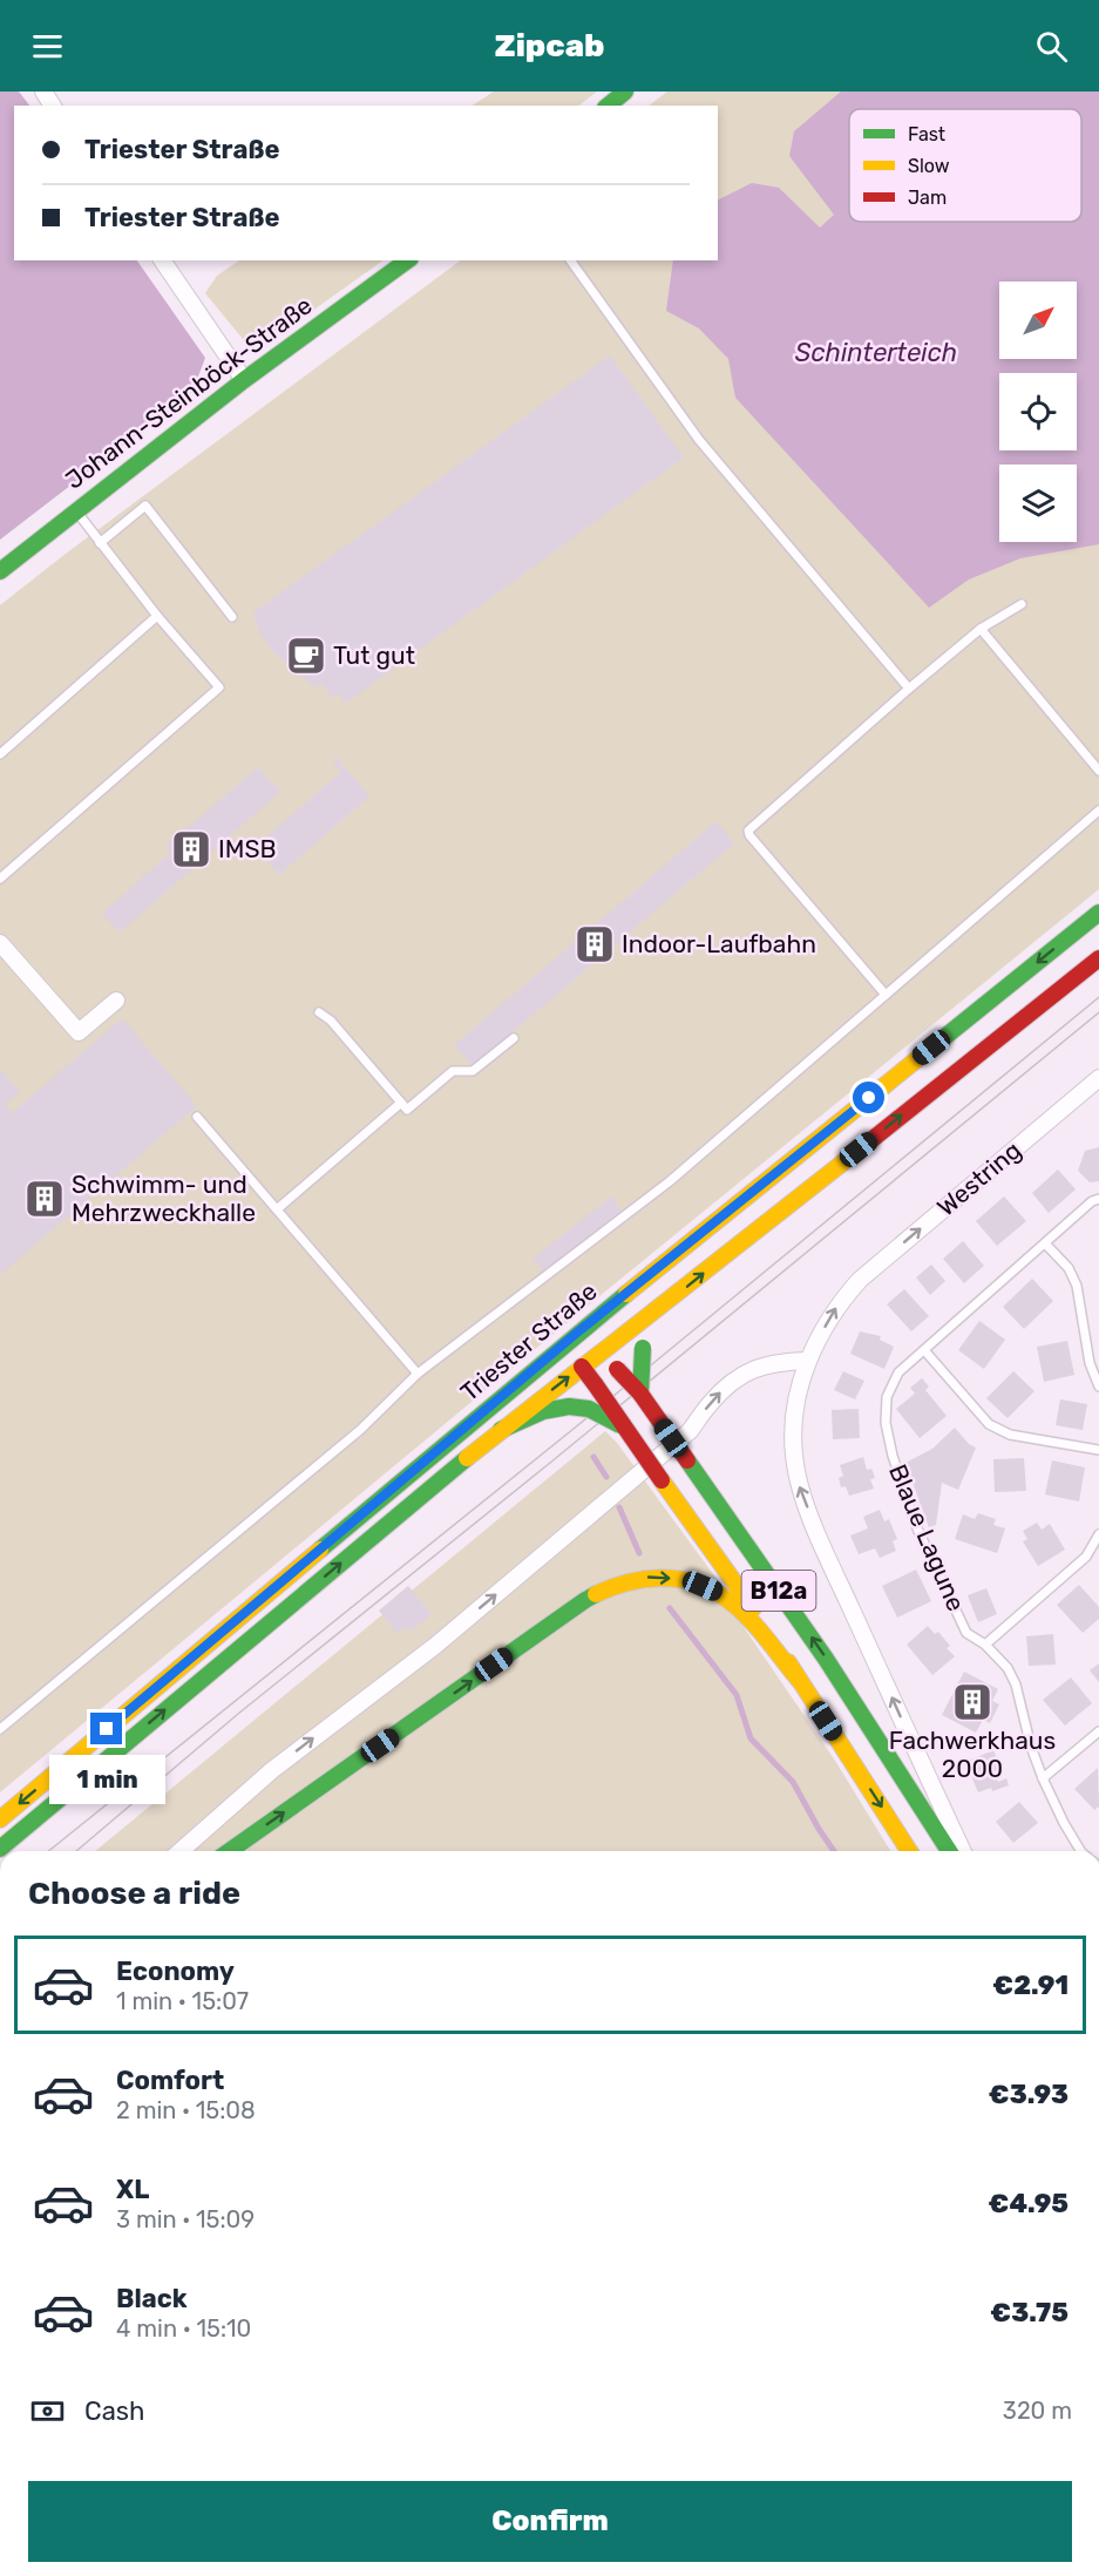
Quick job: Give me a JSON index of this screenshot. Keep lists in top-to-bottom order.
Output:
{
  "streets": {
    "main road": ["Johann-Steinböck-Straße", "Triester Straße", "B12a"],
    "street": ["Westring"],
    "lane": ["Blaue Lagune"]
  },
  "crossings": [
    ["Triester Straße", "B12a"]
  ],
  "one_way": ["Westring"],
  "water": ["Schinterteich"],
  "places": {
    "cafe": ["Tut gut"],
    "building": [
      "IMSB",
      "Indoor-Laufbahn",
      "Schwimm- und Mehrzweckhalle",
      "Fachwerkhaus 2000"
    ]
  },
  "legend": ["Fast", "Slow", "Jam"],
  "north": "top right",
  "page": {
    "header": "Zipcab",
    "banner": ["Triester Straße", "Triester Straße"],
    "bubble": "1 min",
    "heading": "Choose a ride",
    "list": [
      {
        "name": "Economy",
        "note": "1 min · 15:07",
        "value": "€2.91"
      },
      {
        "name": "Comfort",
        "note": "2 min · 15:08",
        "value": "€3.93"
      },
      {
        "name": "XL",
        "note": "3 min · 15:09",
        "value": "€4.95"
      },
      {
        "name": "Black",
        "note": "4 min · 15:10",
        "value": "€3.75"
      }
    ],
    "pay": ["Cash", "320 m"],
    "buttons": "Confirm"
  }
}
